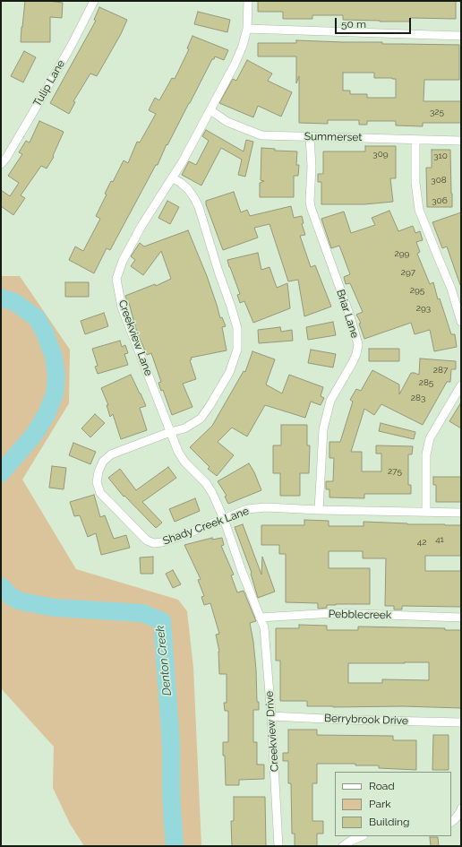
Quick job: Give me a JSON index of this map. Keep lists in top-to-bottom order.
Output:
{
  "streets": {
    "street": [
      "Tulip Lane",
      "Summerset",
      "Briar Lane",
      "Creekview Lane",
      "Shady Creek Lane",
      "Pebblecreek",
      "Berrybrook Drive",
      "Creekview Drive"
    ]
  },
  "crossings": [
    ["Summerset", "Briar Lane"],
    ["Summerset", "Creekview Lane"],
    ["Briar Lane", "Shady Creek Lane"],
    ["Creekview Lane", "Shady Creek Lane"],
    ["Creekview Lane", "Pebblecreek"],
    ["Creekview Lane", "Creekview Drive"],
    ["Pebblecreek", "Creekview Drive"],
    ["Berrybrook Drive", "Creekview Drive"]
  ],
  "water": ["Denton Creek"],
  "house_numbers": [
    "325",
    "309",
    "310",
    "308",
    "306",
    "299",
    "297",
    "295",
    "293",
    "287",
    "285",
    "283",
    "275",
    "41",
    "42"
  ],
  "legend": ["Road", "Park", "Building"],
  "scale_bar": "50 m"
}
